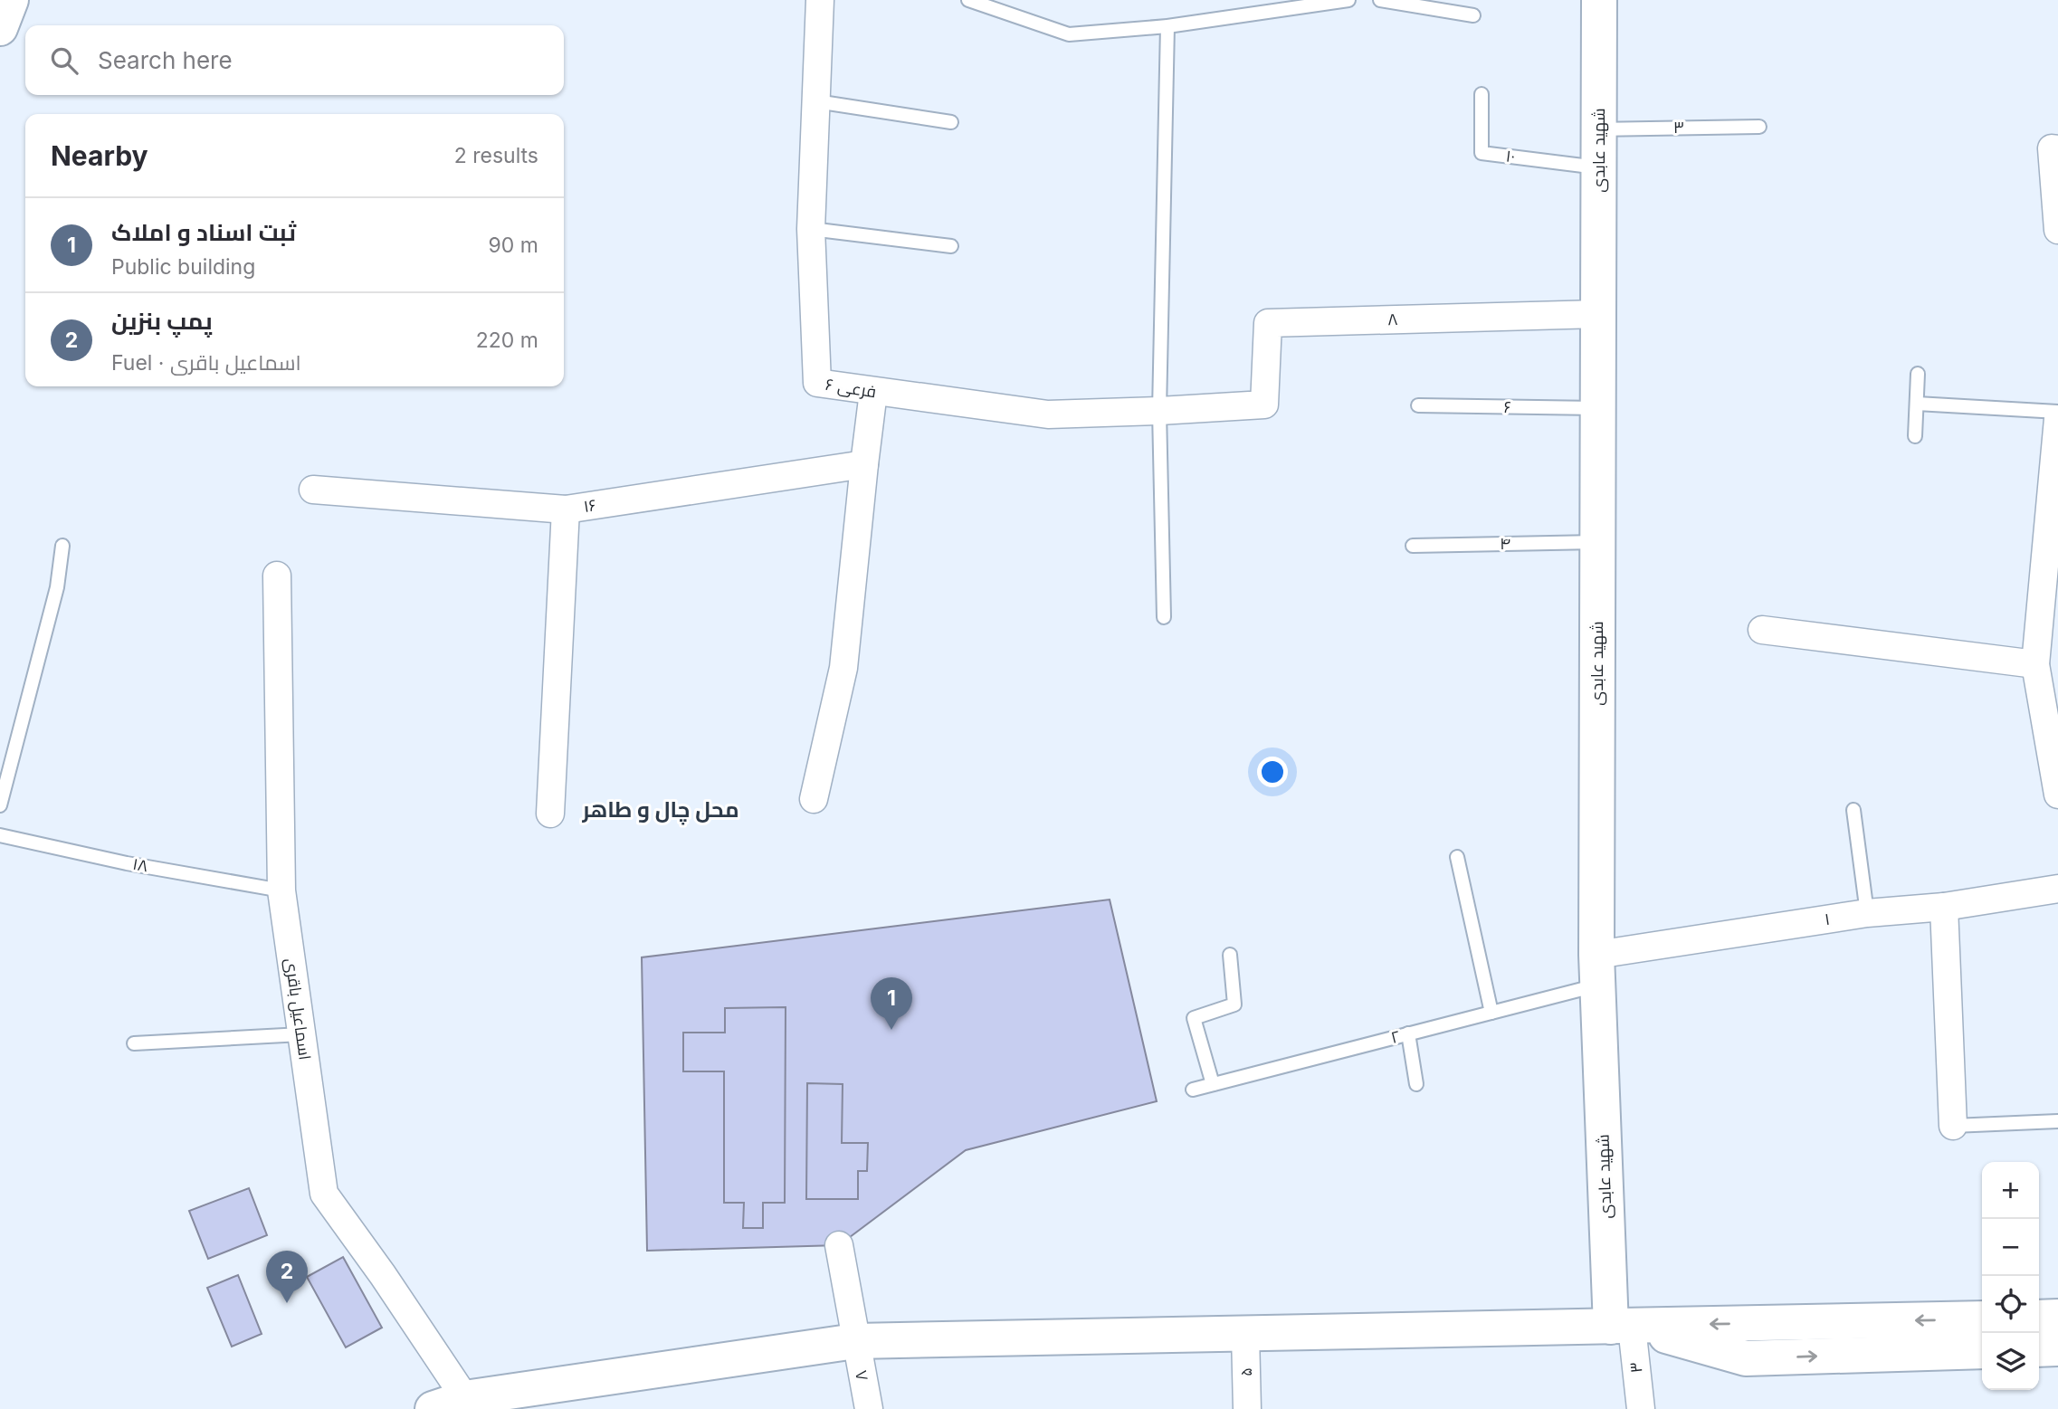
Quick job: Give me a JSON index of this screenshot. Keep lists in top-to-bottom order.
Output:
{
  "streets": {
    "main road": ["شهید عابدی"],
    "street": [
      "۳",
      "۸",
      "فرعی ۶",
      "۱۶",
      "۱",
      "اسماعیل باقری",
      "۵",
      "۷"
    ],
    "lane": [
      "۱۰",
      "۶",
      "۴",
      "۱۸",
      "۲"
    ]
  },
  "crossings": [
    ["۳", "شهید عابدی"],
    ["شهید عابدی", "۱۰"],
    ["شهید عابدی", "۸"],
    ["شهید عابدی", "۶"],
    ["شهید عابدی", "۴"],
    ["شهید عابدی", "۱"],
    ["شهید عابدی", "۲"],
    ["۸", "فرعی ۶"],
    ["۱۸", "اسماعیل باقری"],
    ["۱", "۲"]
  ],
  "districts": ["محل چال و طاهر"],
  "page": {
    "search": "Search here",
    "heading": ["Nearby", "2 results"],
    "list": [
      {
        "mark": "1",
        "name": "ثبت اسناد و املاک",
        "note": "Public building",
        "value": "90 m"
      },
      {
        "mark": "2",
        "name": "پمپ بنزین",
        "note": "Fuel · اسماعیل باقری",
        "value": "220 m"
      }
    ],
    "pins": ["1", "2"],
    "map_buttons": ["+", "−"]
  }
}
